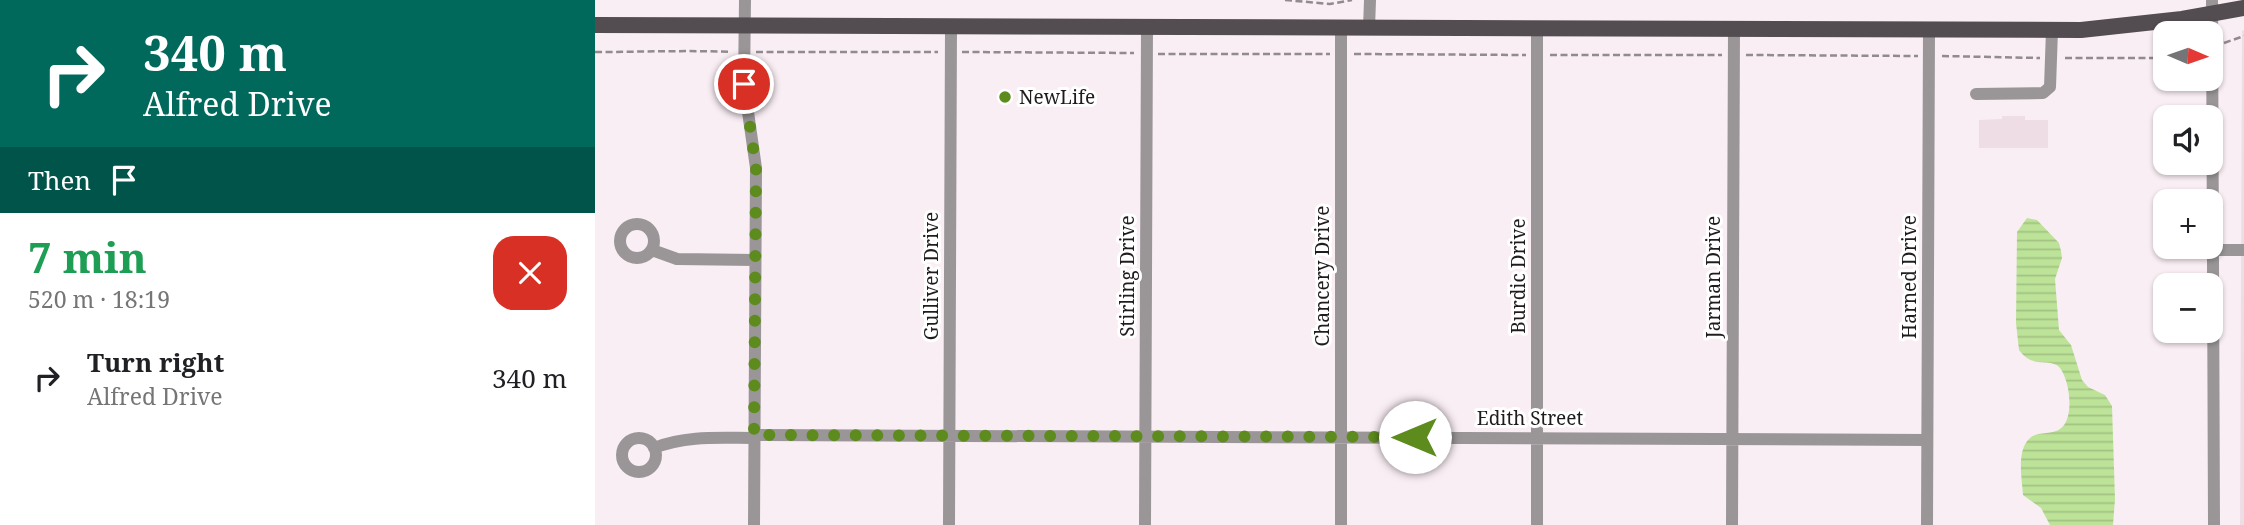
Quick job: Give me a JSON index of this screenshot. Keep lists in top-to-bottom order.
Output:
{
  "streets": {
    "street": [
      "Gulliver Drive",
      "Stirling Drive",
      "Chancery Drive",
      "Burdic Drive",
      "Jarman Drive",
      "Harned Drive",
      "Edith Street"
    ]
  },
  "crossings": [
    ["Gulliver Drive", "Edith Street"],
    ["Stirling Drive", "Edith Street"],
    ["Chancery Drive", "Edith Street"],
    ["Burdic Drive", "Edith Street"],
    ["Jarman Drive", "Edith Street"],
    ["Harned Drive", "Edith Street"]
  ],
  "places": ["NewLife"],
  "north": "right",
  "page": {
    "turn": ["340 m", "Alfred Drive"],
    "map_buttons": ["+", "−"],
    "then": "Then",
    "heading": ["7 min", "520 m · 18:19"],
    "list": [
      {
        "name": "Turn right",
        "note": "Alfred Drive",
        "value": "340 m"
      }
    ]
  }
}
